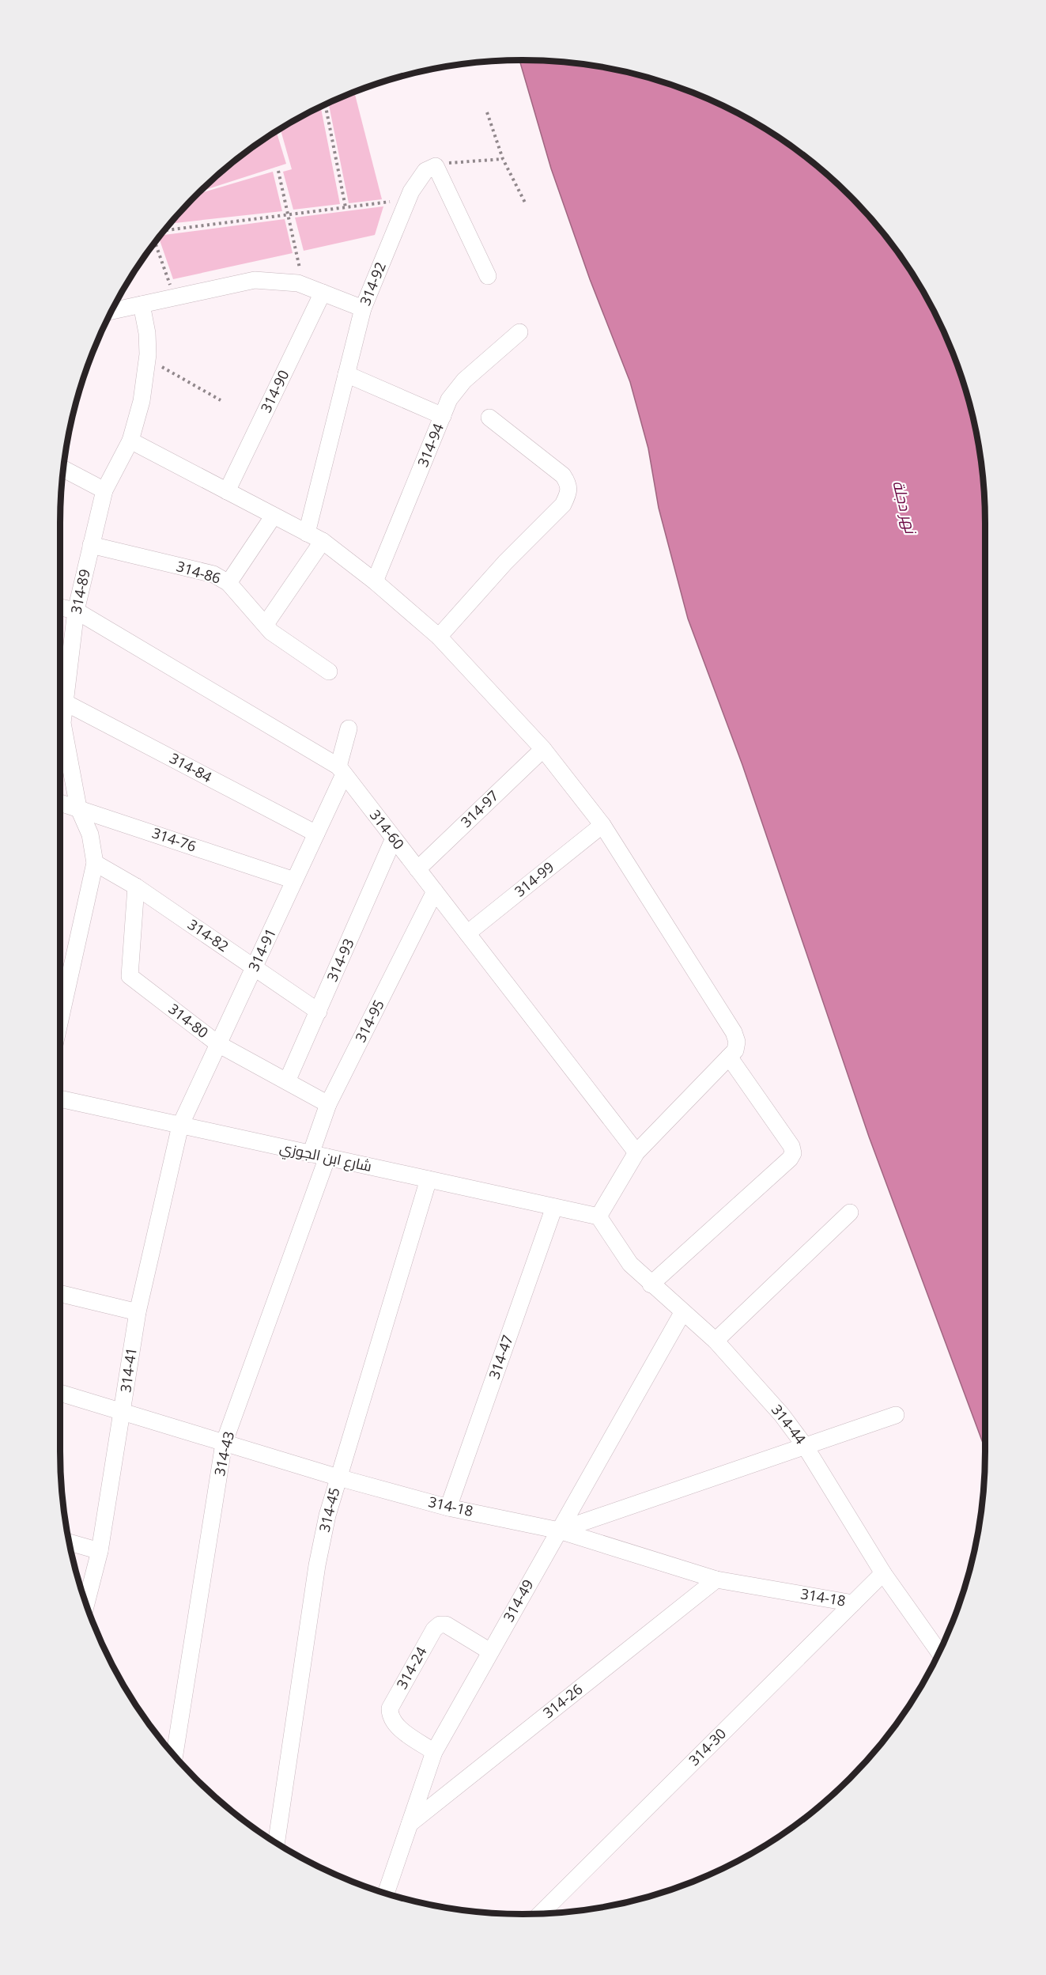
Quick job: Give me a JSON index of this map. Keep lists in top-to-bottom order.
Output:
{
  "streets": {
    "street": [
      "314-92",
      "314-90",
      "314-94",
      "314-86",
      "314-89",
      "314-84",
      "314-97",
      "314-60",
      "314-76",
      "314-99",
      "314-82",
      "314-91",
      "314-93",
      "314-80",
      "314-95",
      "شارع ابن الجوزي",
      "314-47",
      "314-41",
      "314-44",
      "314-43",
      "314-18",
      "314-45",
      "314-49",
      "314-24",
      "314-26",
      "314-30"
    ]
  },
  "crossings": [
    ["314-86", "314-89"],
    ["314-89", "314-84"],
    ["314-89", "314-60"],
    ["314-89", "314-76"],
    ["314-89", "314-82"],
    ["314-84", "314-91"],
    ["314-97", "314-60"],
    ["314-60", "314-99"],
    ["314-60", "314-91"],
    ["314-60", "314-93"],
    ["314-60", "314-95"],
    ["314-76", "314-91"],
    ["314-82", "314-91"],
    ["314-82", "314-93"],
    ["314-82", "314-80"],
    ["314-91", "314-80"],
    ["314-91", "شارع ابن الجوزي"],
    ["314-91", "314-41"],
    ["314-93", "314-80"],
    ["314-80", "314-95"],
    ["314-95", "شارع ابن الجوزي"],
    ["شارع ابن الجوزي", "314-47"],
    ["شارع ابن الجوزي", "314-41"],
    ["شارع ابن الجوزي", "314-44"],
    ["شارع ابن الجوزي", "314-43"],
    ["شارع ابن الجوزي", "314-45"],
    ["314-47", "314-18"],
    ["314-41", "314-18"],
    ["314-44", "314-49"],
    ["314-44", "314-30"],
    ["314-43", "314-18"],
    ["314-18", "314-45"],
    ["314-18", "314-49"],
    ["314-18", "314-26"],
    ["314-18", "314-30"],
    ["314-49", "314-24"],
    ["314-49", "314-26"]
  ],
  "water": ["نهر دجلة"]
}
